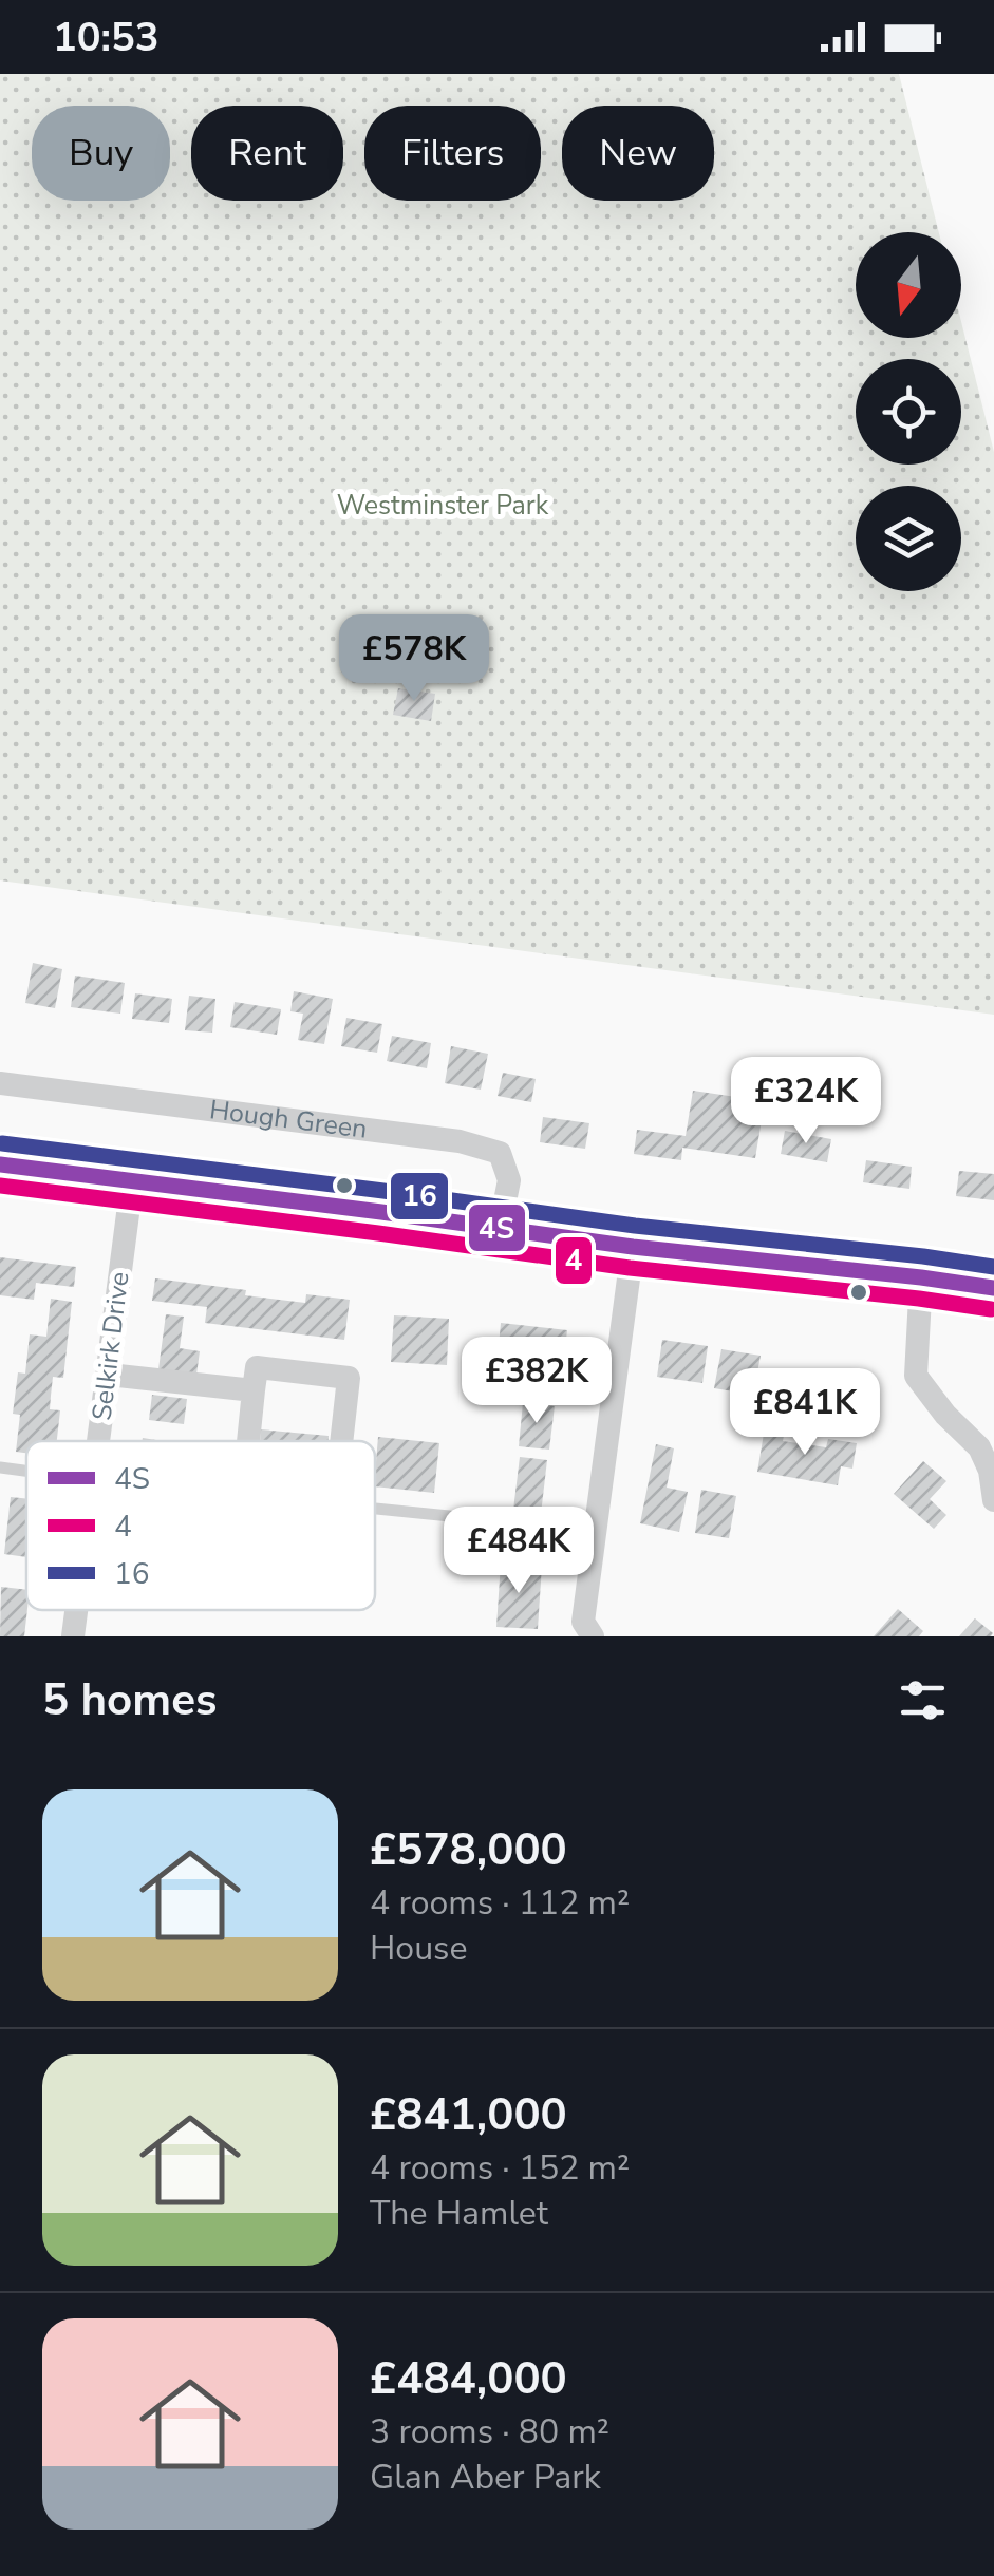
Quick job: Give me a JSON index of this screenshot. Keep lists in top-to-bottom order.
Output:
{
  "streets": {
    "street": ["Hough Green", "Selkirk Drive"]
  },
  "parks": ["Westminster Park"],
  "lines": ["transit line 16", "transit line 4S", "transit line 4"],
  "legend": ["4S", "4", "16"],
  "north": "bottom",
  "page": {
    "status": "10:53",
    "chip": [
      "Buy",
      "Rent",
      "Filters",
      "New"
    ],
    "price": [
      "£578K",
      "£324K",
      "£382K",
      "£841K",
      "£484K"
    ],
    "heading": "5 homes",
    "list": [
      {
        "name": "£578,000",
        "note": "4 rooms · 112 m² · House"
      },
      {
        "name": "£841,000",
        "note": "4 rooms · 152 m² · The Hamlet"
      },
      {
        "name": "£484,000",
        "note": "3 rooms · 80 m² · Glan Aber Park"
      }
    ]
  }
}
